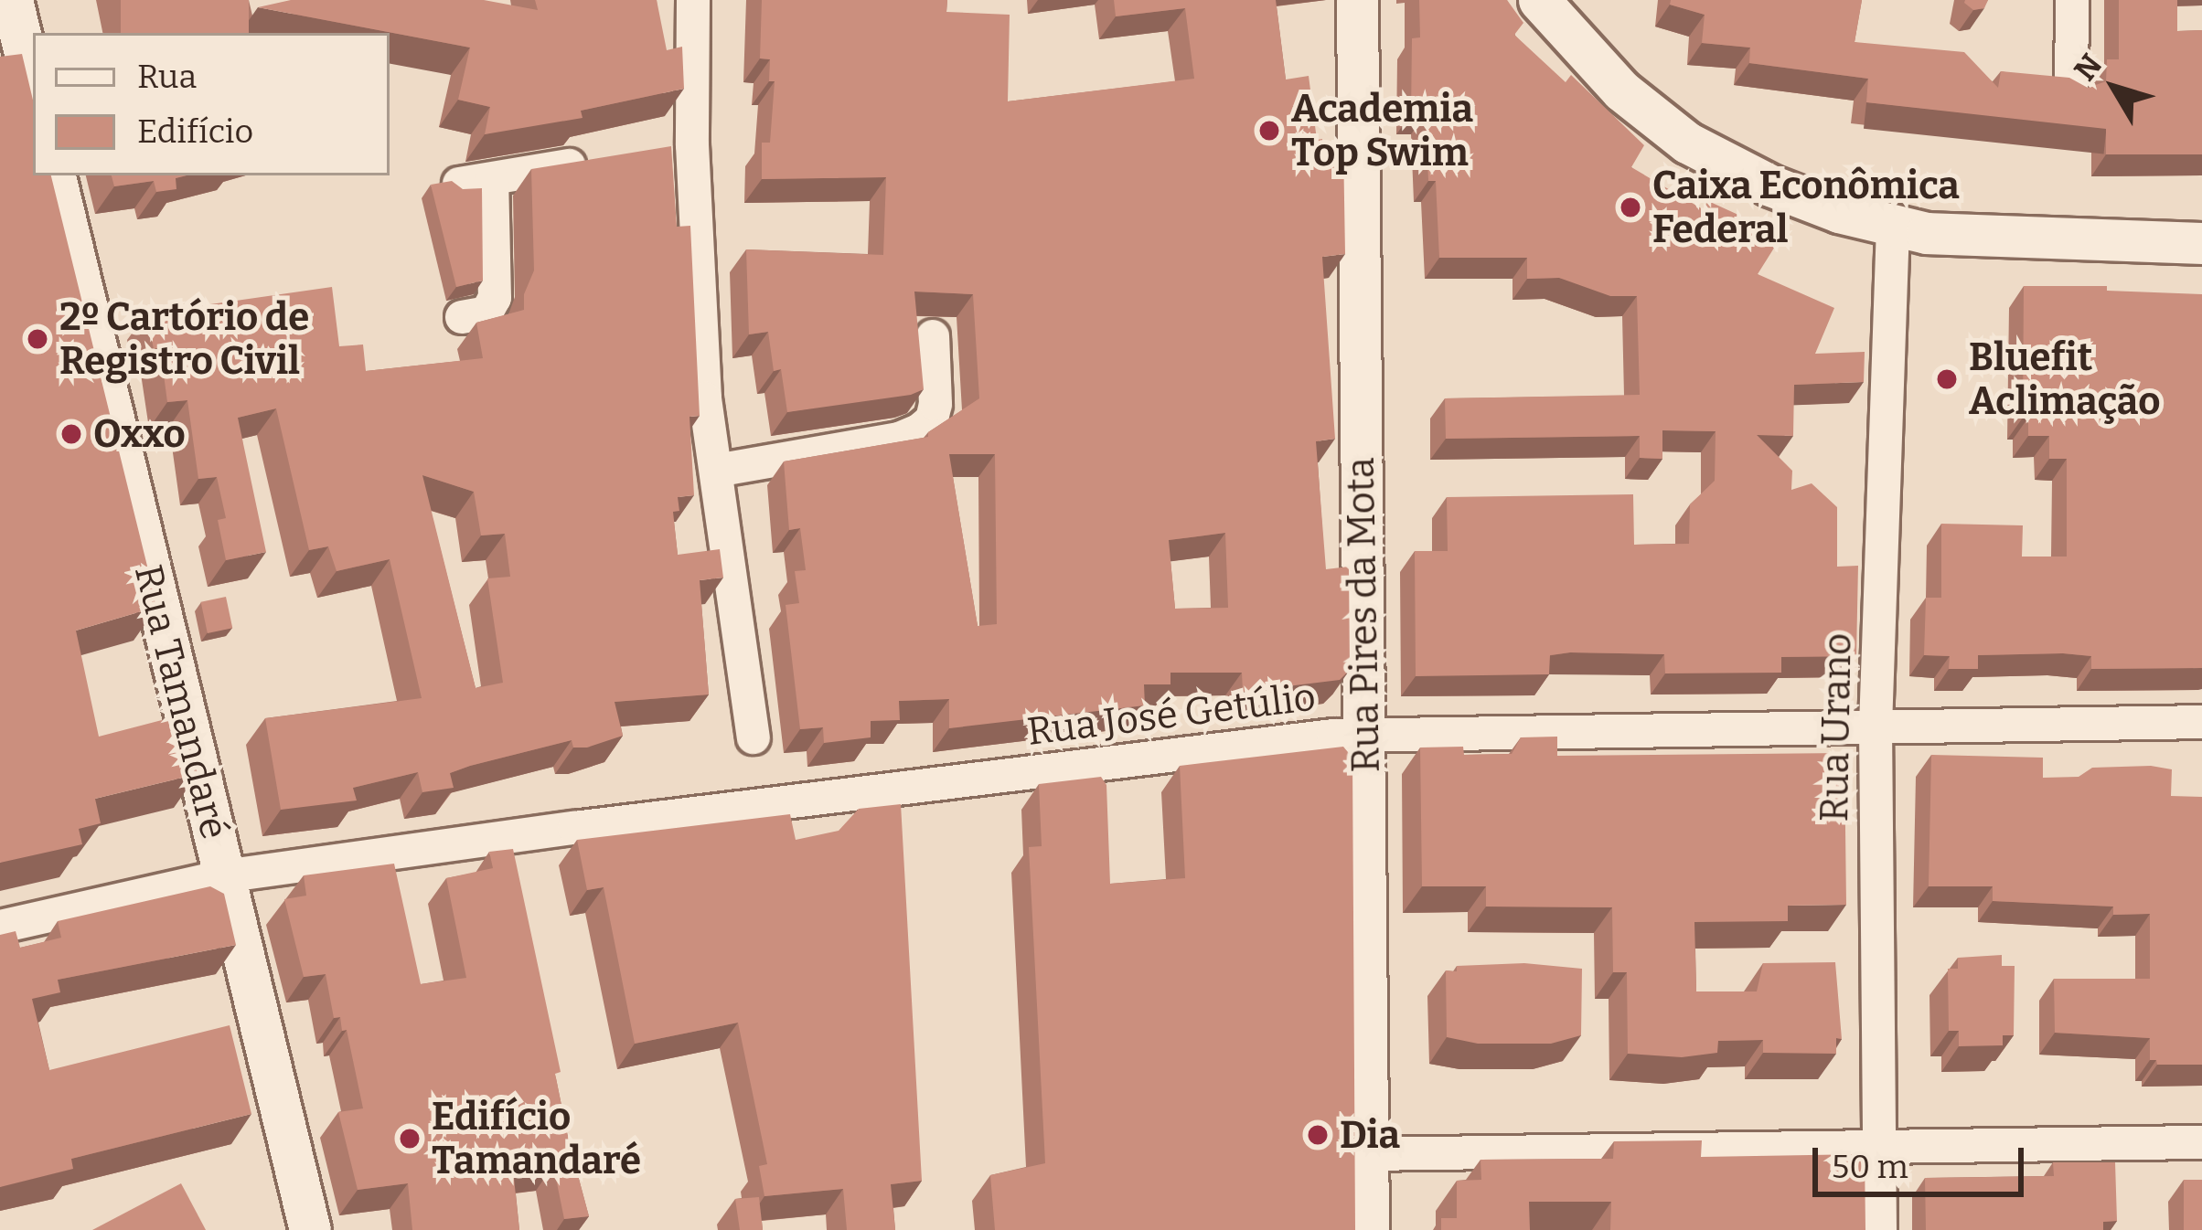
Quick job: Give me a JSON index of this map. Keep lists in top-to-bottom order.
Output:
{
  "streets": {
    "street": [
      "Rua Pires da Mota",
      "Rua Tamandaré",
      "Rua José Getúlio",
      "Rua Urano"
    ]
  },
  "crossings": [
    ["Rua Pires da Mota", "Rua José Getúlio"],
    ["Rua Tamandaré", "Rua José Getúlio"],
    ["Rua José Getúlio", "Rua Urano"]
  ],
  "places": [
    "Academia Top Swim",
    "Caixa Econômica Federal",
    "2º Cartório de Registro Civil",
    "Bluefit Aclimação",
    "Oxxo",
    "Dia",
    "Edifício Tamandaré"
  ],
  "legend": ["Rua", "Edifício"],
  "scale_bar": "50 m",
  "north": "top left"
}
